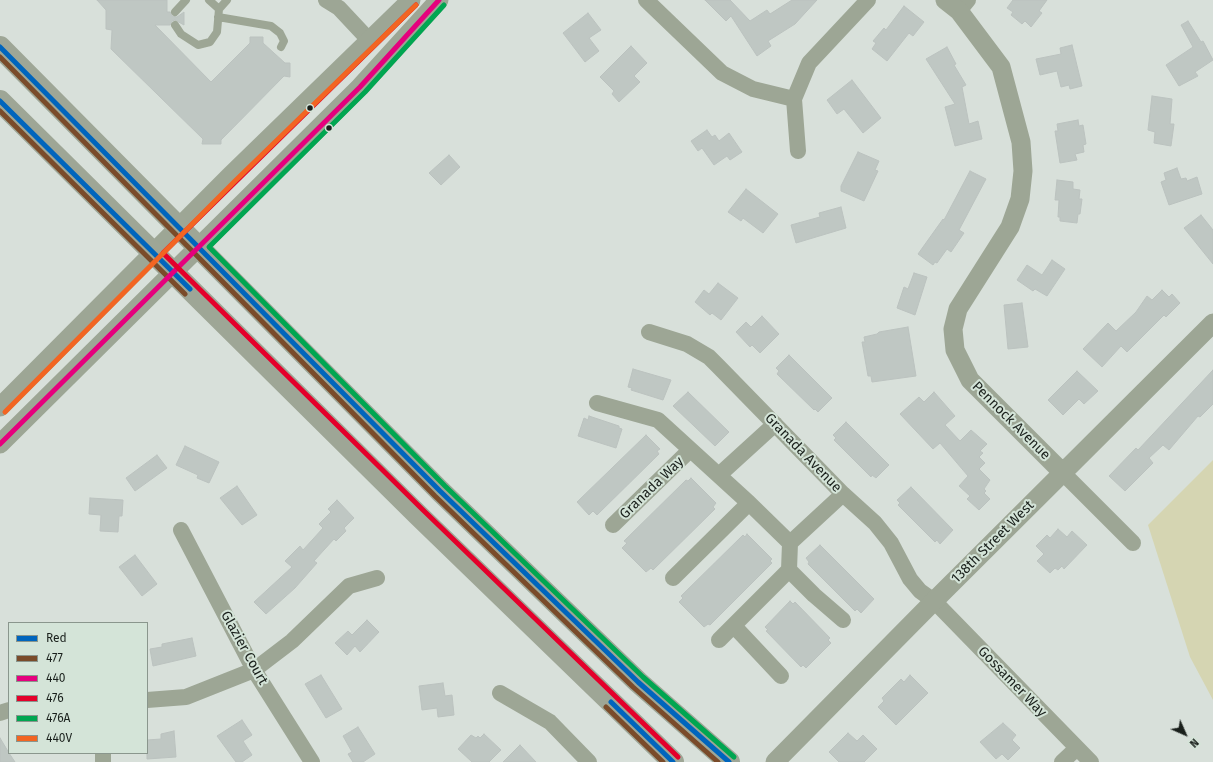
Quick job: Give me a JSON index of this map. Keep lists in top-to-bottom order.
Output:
{
  "streets": {
    "street": [
      "Pennock Avenue",
      "Granada Avenue",
      "Granada Way",
      "138th Street West",
      "Glazier Court",
      "Gossamer Way"
    ]
  },
  "crossings": [
    ["Pennock Avenue", "138th Street West"],
    ["Granada Avenue", "138th Street West"],
    ["Granada Avenue", "Gossamer Way"],
    ["138th Street West", "Gossamer Way"]
  ],
  "lines": [
    "transit line 440",
    "transit line 476",
    "transit line 476A",
    "transit line 440V",
    "transit line Red",
    "transit line 477"
  ],
  "legend": [
    "Red",
    "477",
    "440",
    "476",
    "476A",
    "440V"
  ],
  "north": "bottom right"
}
